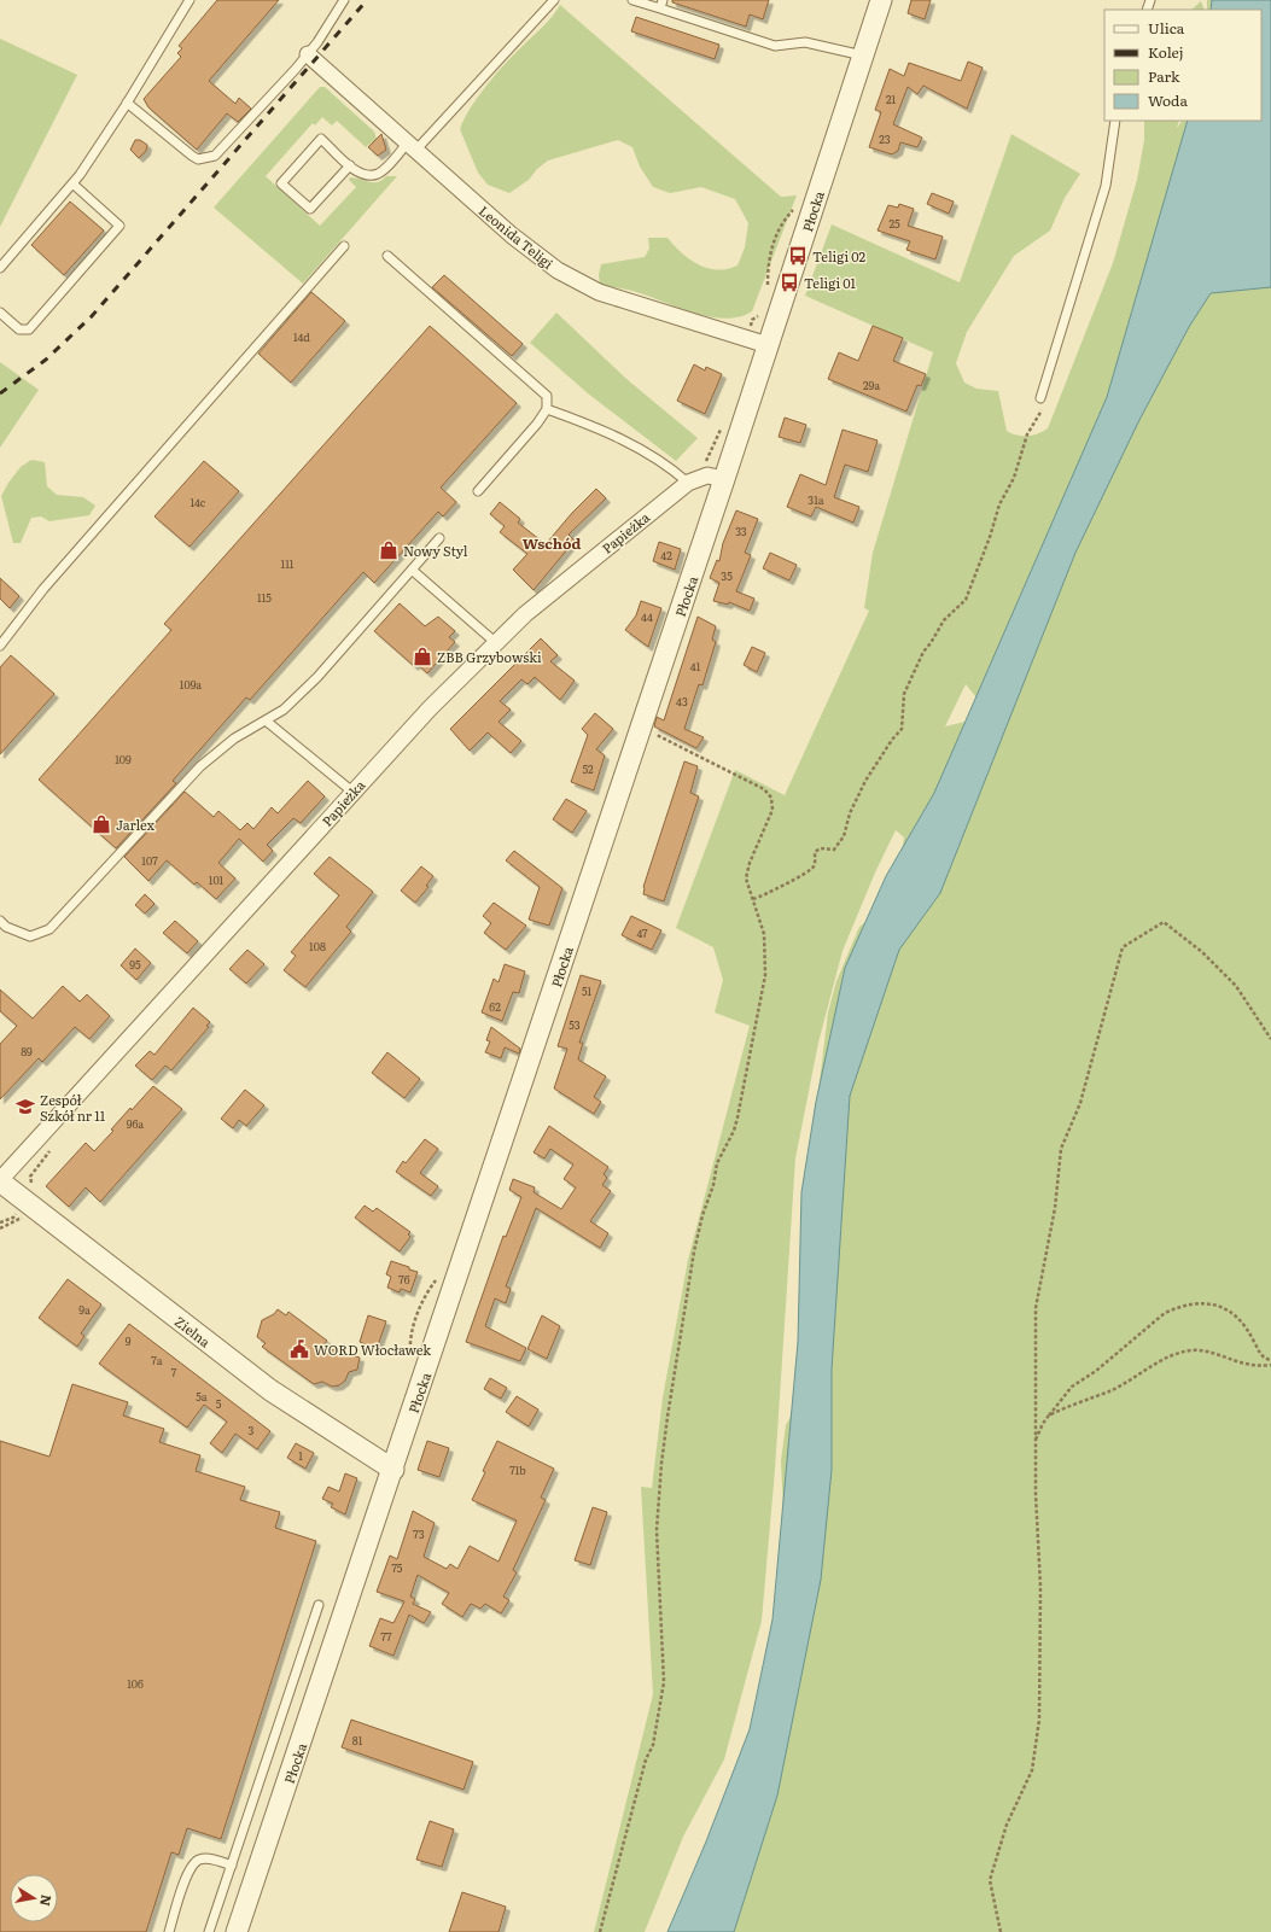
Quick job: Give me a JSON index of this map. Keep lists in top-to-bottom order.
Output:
{
  "streets": {
    "street": [
      "Płocka",
      "Leonida Teligi",
      "Papieżka",
      "Zielna"
    ]
  },
  "crossings": [
    ["Płocka", "Leonida Teligi"],
    ["Płocka", "Papieżka"],
    ["Płocka", "Zielna"],
    ["Papieżka", "Zielna"]
  ],
  "districts": ["Wschód"],
  "places": {
    "bus stop": ["Teligi 02", "Teligi 01"],
    "shop": ["Nowy Styl", "ZBB Grzybowski", "Jarlex"],
    "school or university": ["Zespół Szkół nr 11"],
    "public building": ["WORD Włocławek"]
  },
  "house_numbers": [
    "21",
    "23",
    "25",
    "14d",
    "29a",
    "31a",
    "14c",
    "33",
    "42",
    "111",
    "35",
    "115",
    "44",
    "41",
    "109a",
    "43",
    "109",
    "52",
    "107",
    "101",
    "47",
    "108",
    "95",
    "51",
    "62",
    "53",
    "89",
    "96a",
    "76",
    "9a",
    "9",
    "7a",
    "7",
    "5a",
    "5",
    "3",
    "1",
    "71b",
    "73",
    "75",
    "77",
    "106",
    "81"
  ],
  "legend": [
    "Ulica",
    "Kolej",
    "Park",
    "Woda"
  ],
  "north": "right"
}
